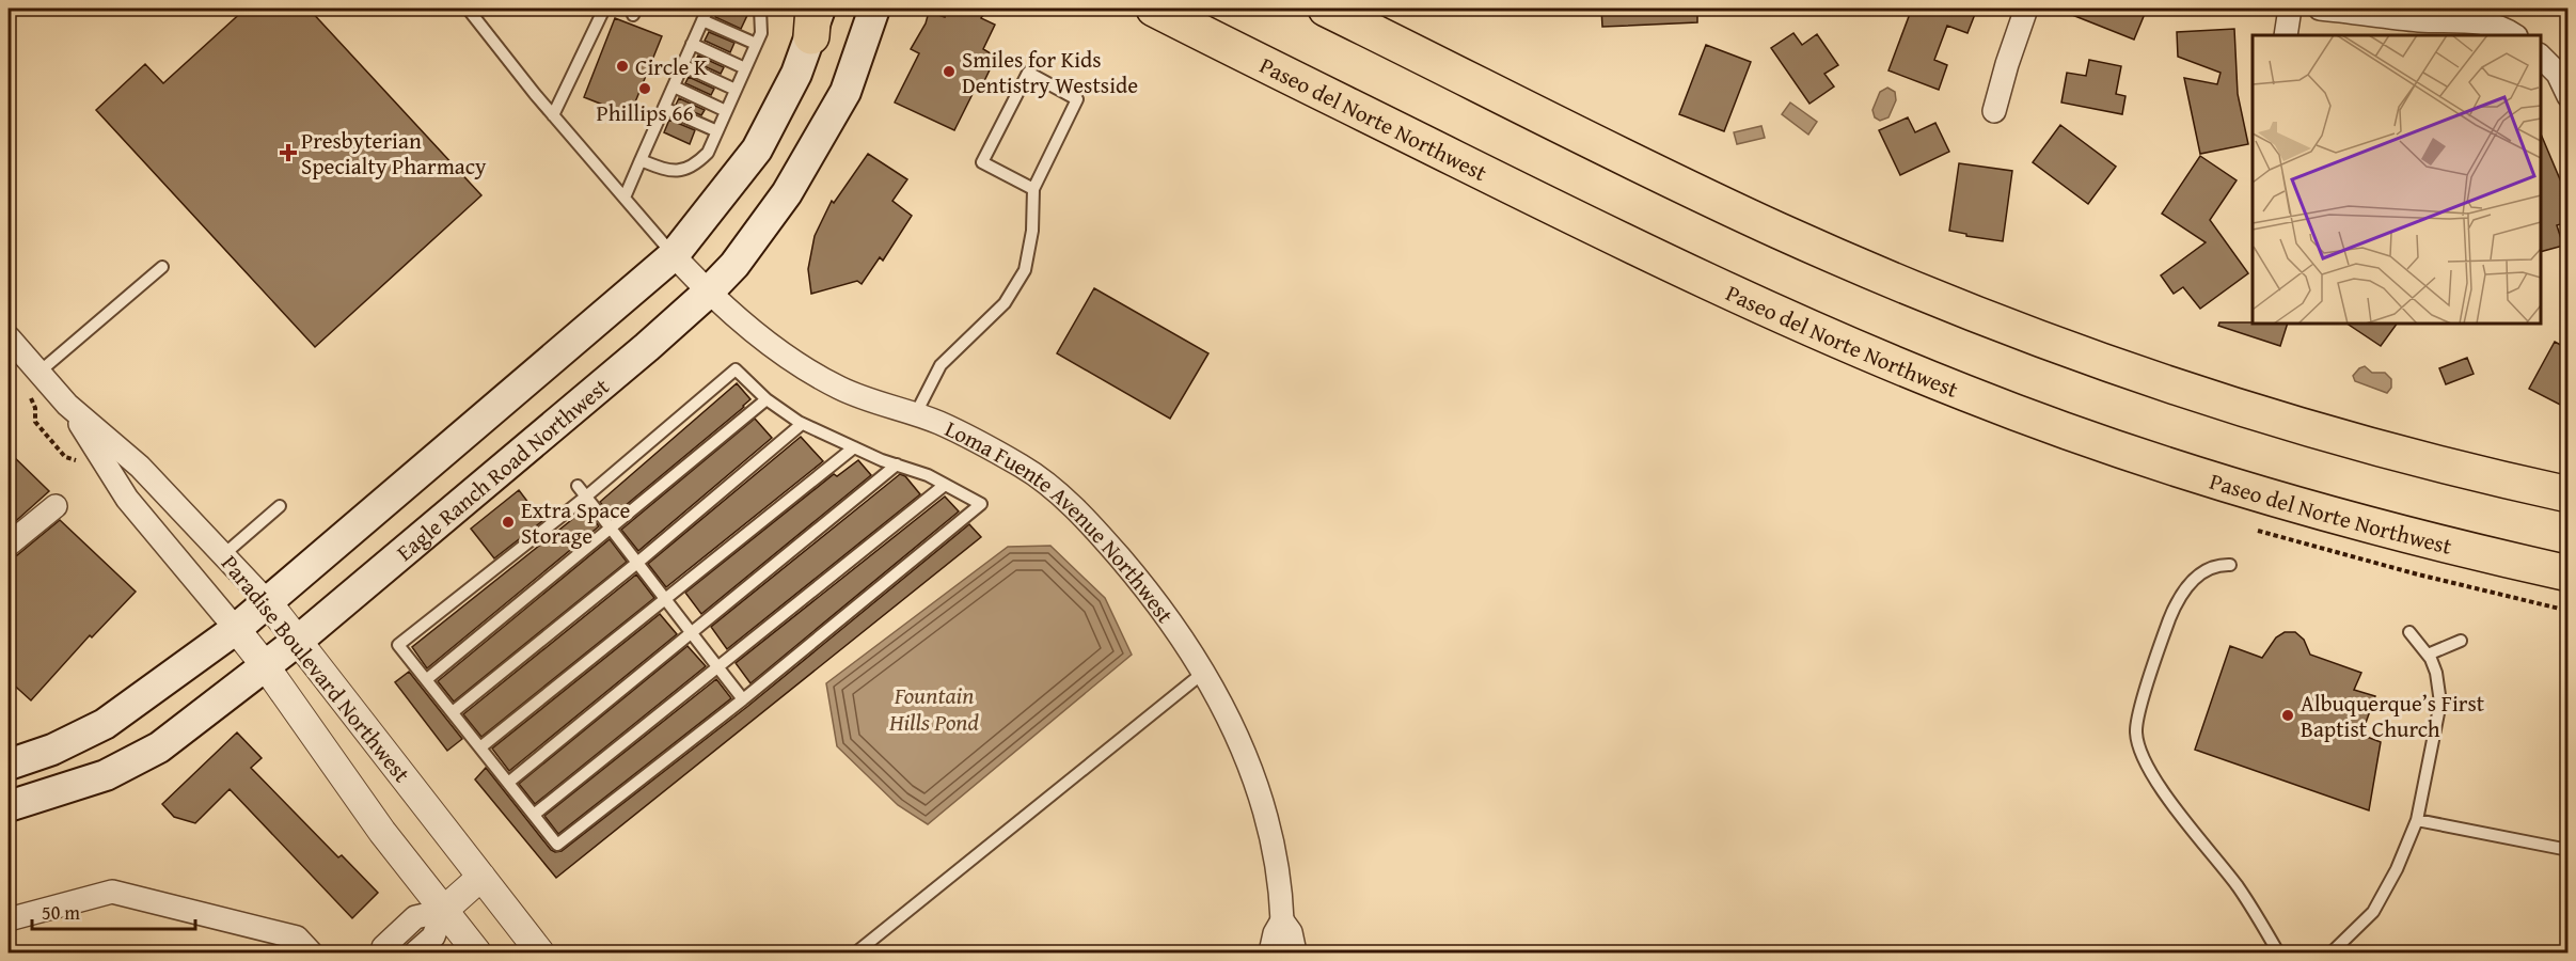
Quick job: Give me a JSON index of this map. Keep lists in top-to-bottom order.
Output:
{
  "streets": {
    "main road": ["Paseo del Norte Northwest", "Eagle Ranch Road Northwest"],
    "street": ["Loma Fuente Avenue Northwest", "Paradise Boulevard Northwest"]
  },
  "crossings": [
    ["Eagle Ranch Road Northwest", "Loma Fuente Avenue Northwest"],
    ["Eagle Ranch Road Northwest", "Paradise Boulevard Northwest"]
  ],
  "water": ["Fountain Hills Pond"],
  "places": {
    "other": [
      "Circle K",
      "Smiles for Kids Dentistry Westside",
      "Phillips 66",
      "Extra Space Storage",
      "Albuquerque’s First Baptist Church"
    ],
    "health": ["Presbyterian Specialty Pharmacy"]
  },
  "scale_bar": "50 m"
}
